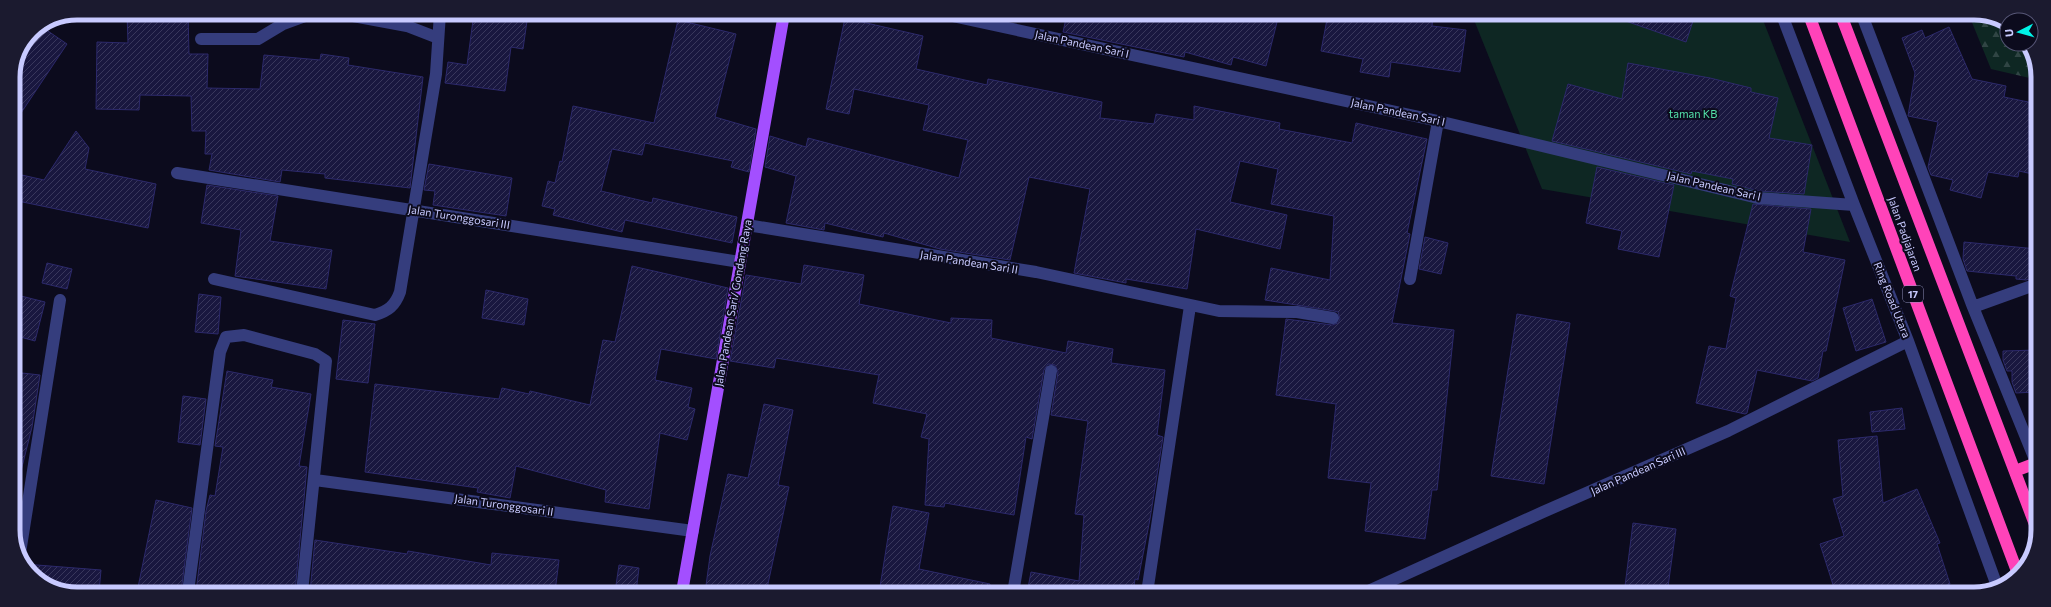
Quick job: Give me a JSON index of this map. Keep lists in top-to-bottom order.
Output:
{
  "streets": {
    "highway": ["Jalan Padjajaran", "17"],
    "main road": ["Jalan Pandean Sari/ Gondang Raya"],
    "street": [
      "Jalan Pandean Sari I",
      "Jalan Turonggosari III",
      "Jalan Pandean Sari II",
      "Ring Road Utara",
      "Jalan Pandean Sari III",
      "Jalan Turonggosari II"
    ]
  },
  "crossings": [
    ["Jalan Pandean Sari I", "Ring Road Utara"],
    ["Jalan Turonggosari III", "Jalan Pandean Sari/ Gondang Raya"],
    ["Jalan Pandean Sari II", "Jalan Pandean Sari/ Gondang Raya"],
    ["Ring Road Utara", "Jalan Pandean Sari III"],
    ["Jalan Pandean Sari/ Gondang Raya", "Jalan Turonggosari II"]
  ],
  "parks": ["taman KB"],
  "north": "left"
}
